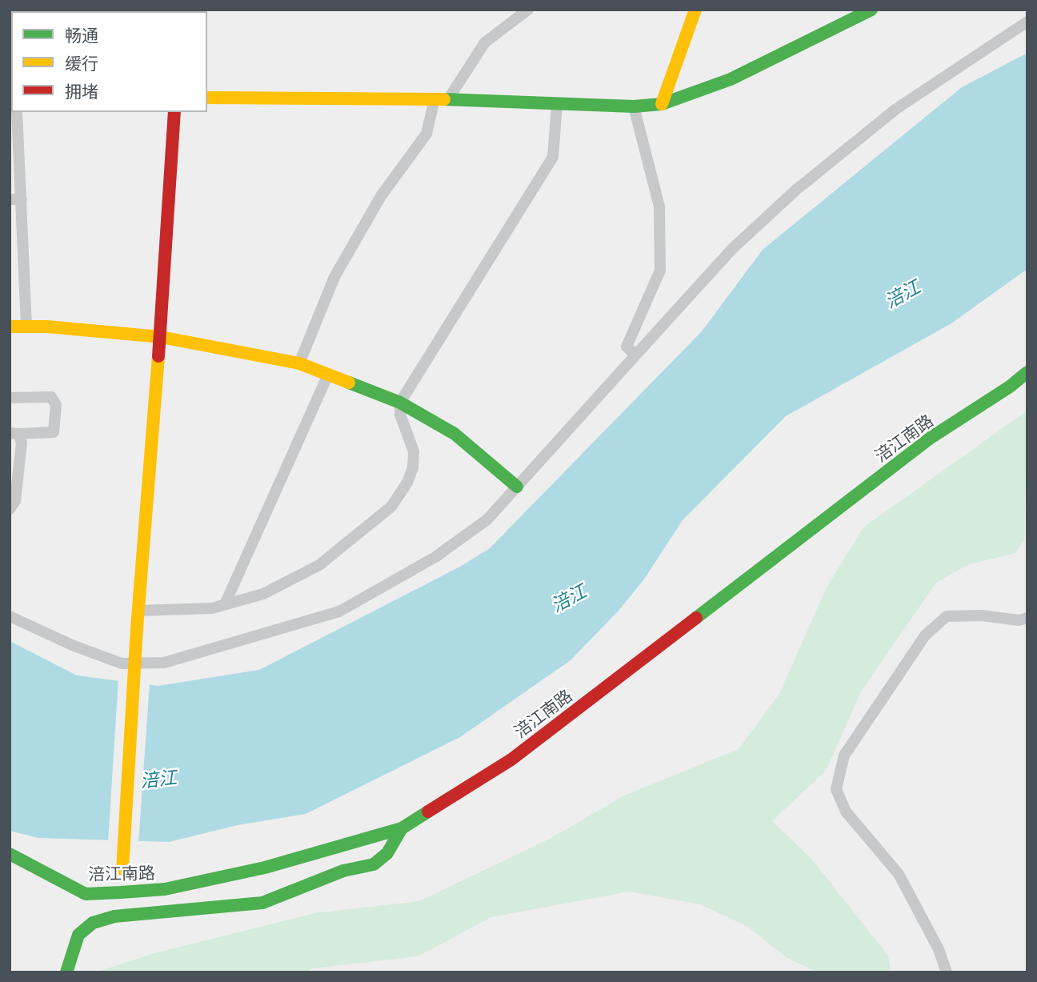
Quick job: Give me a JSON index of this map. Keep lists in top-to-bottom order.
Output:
{
  "streets": {
    "street": ["涪江南路"]
  },
  "water": ["涪江"],
  "legend": ["畅通", "缓行", "拥堵"]
}
